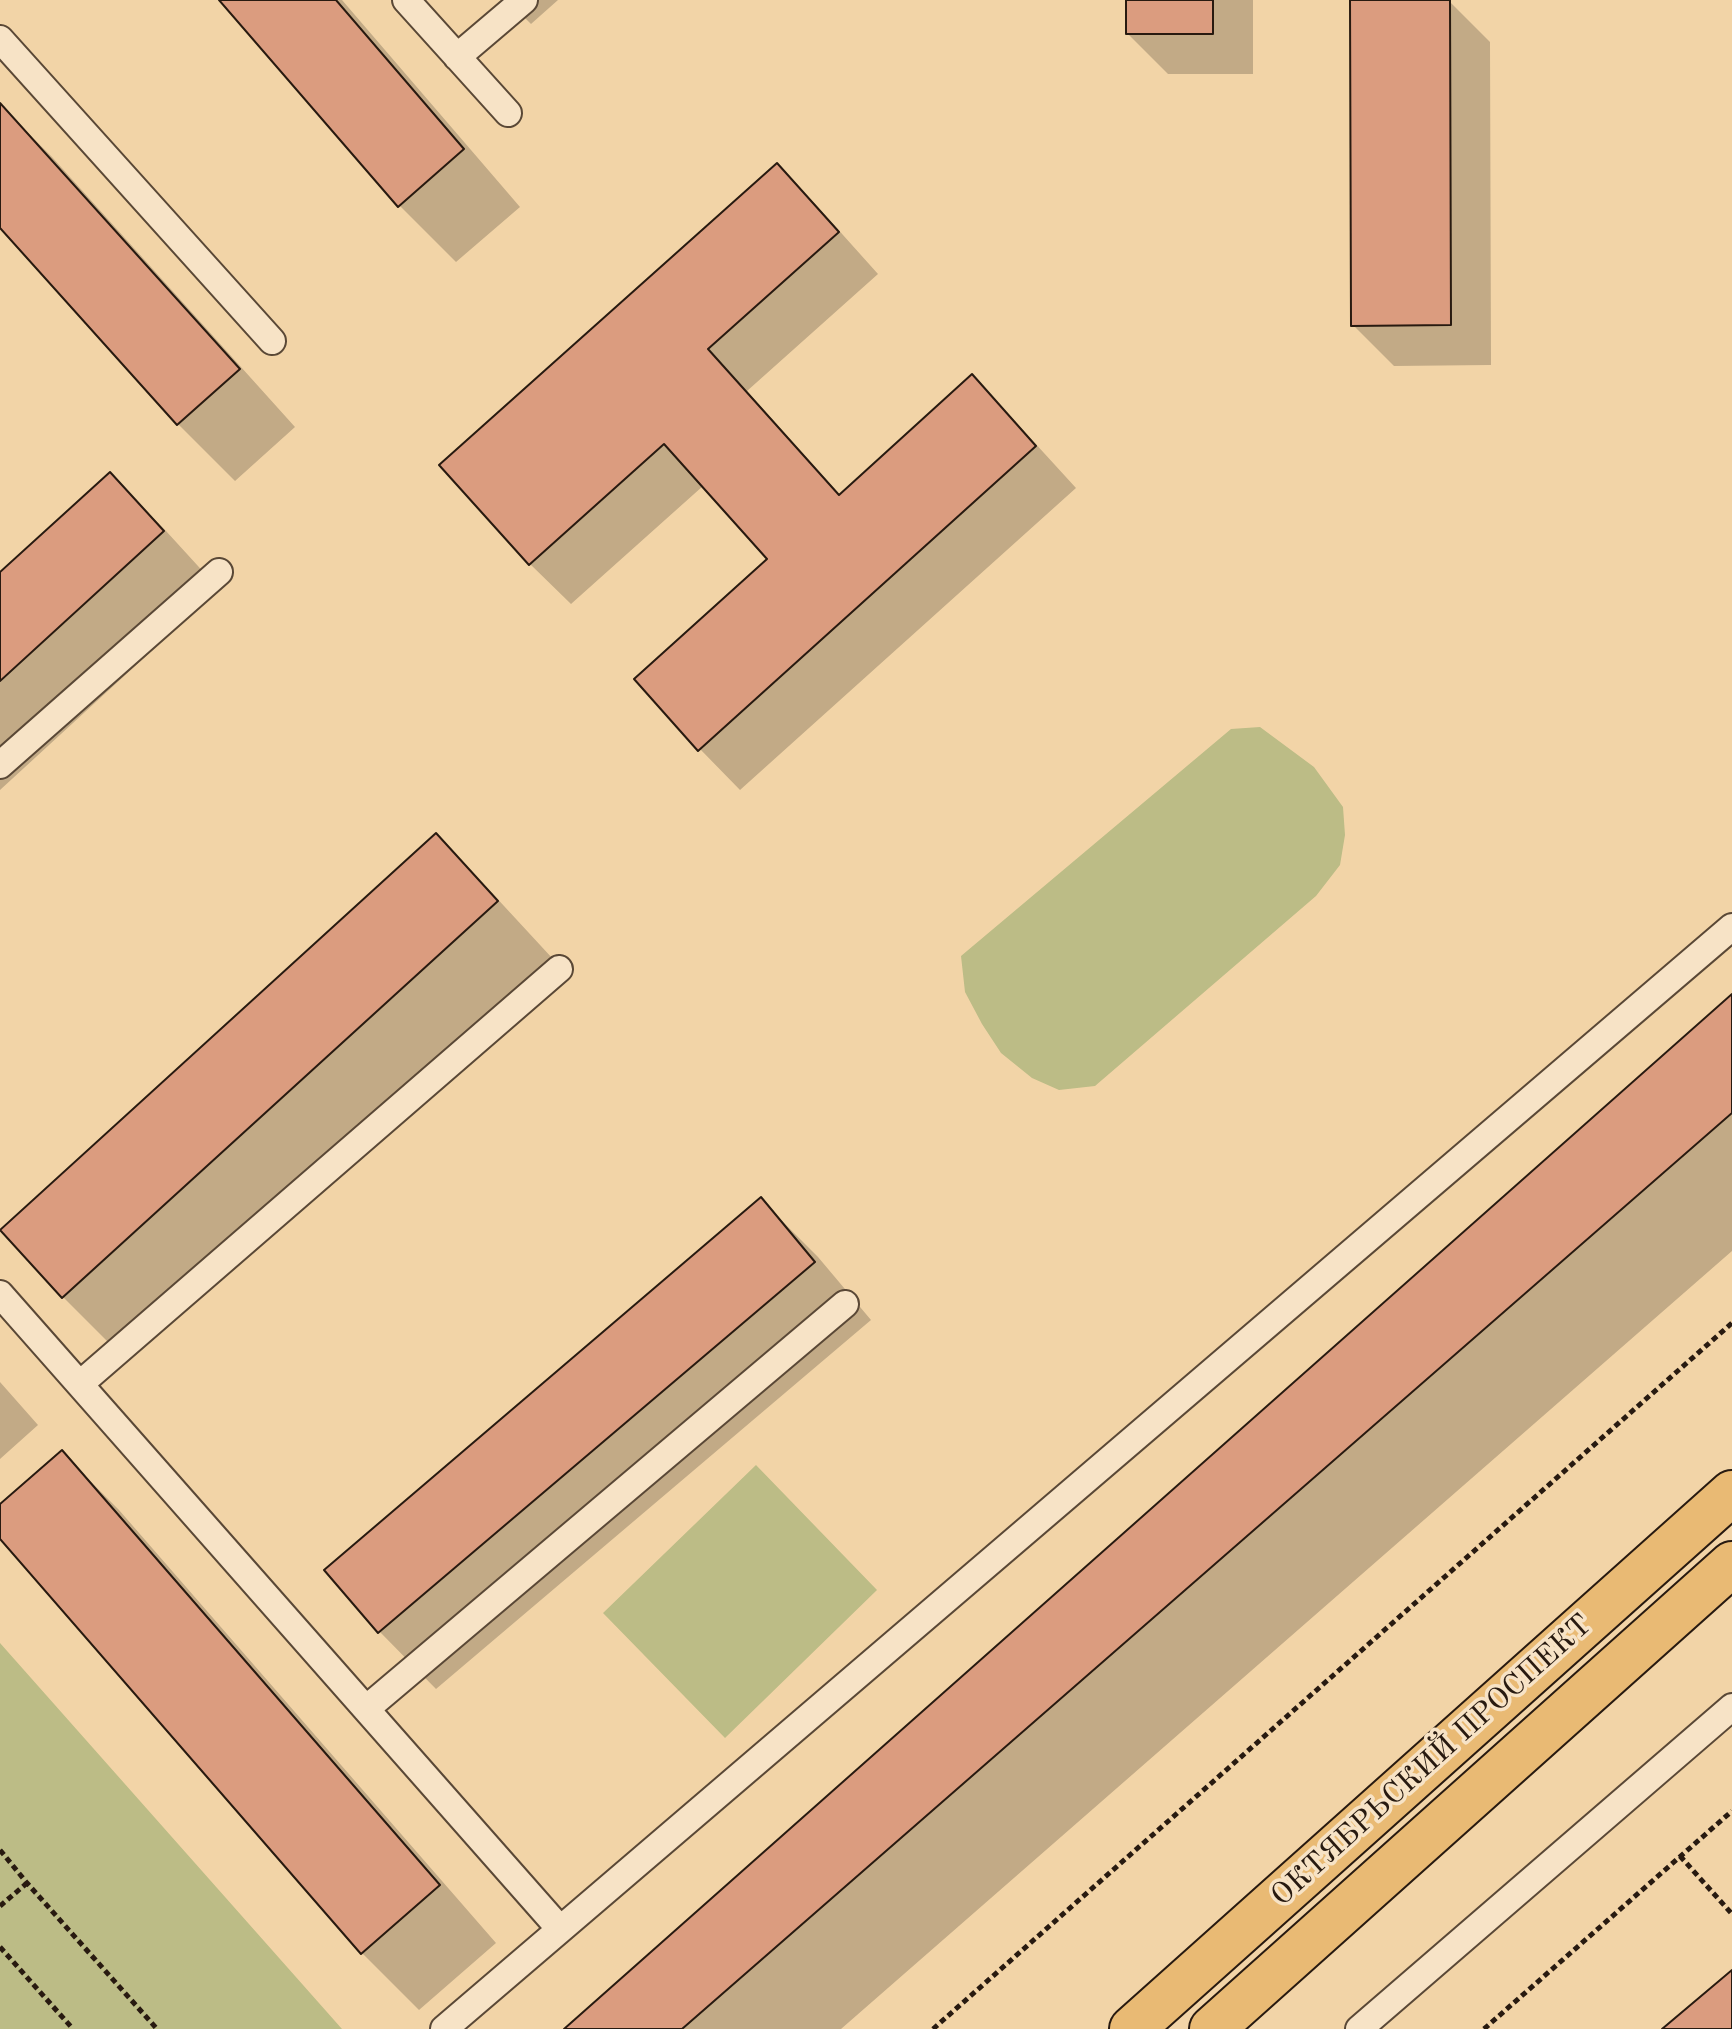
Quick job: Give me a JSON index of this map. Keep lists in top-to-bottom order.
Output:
{
  "streets": {
    "main road": ["ОКТЯБРЬСКИЙ ПРОСПЕКТ"]
  }
}
